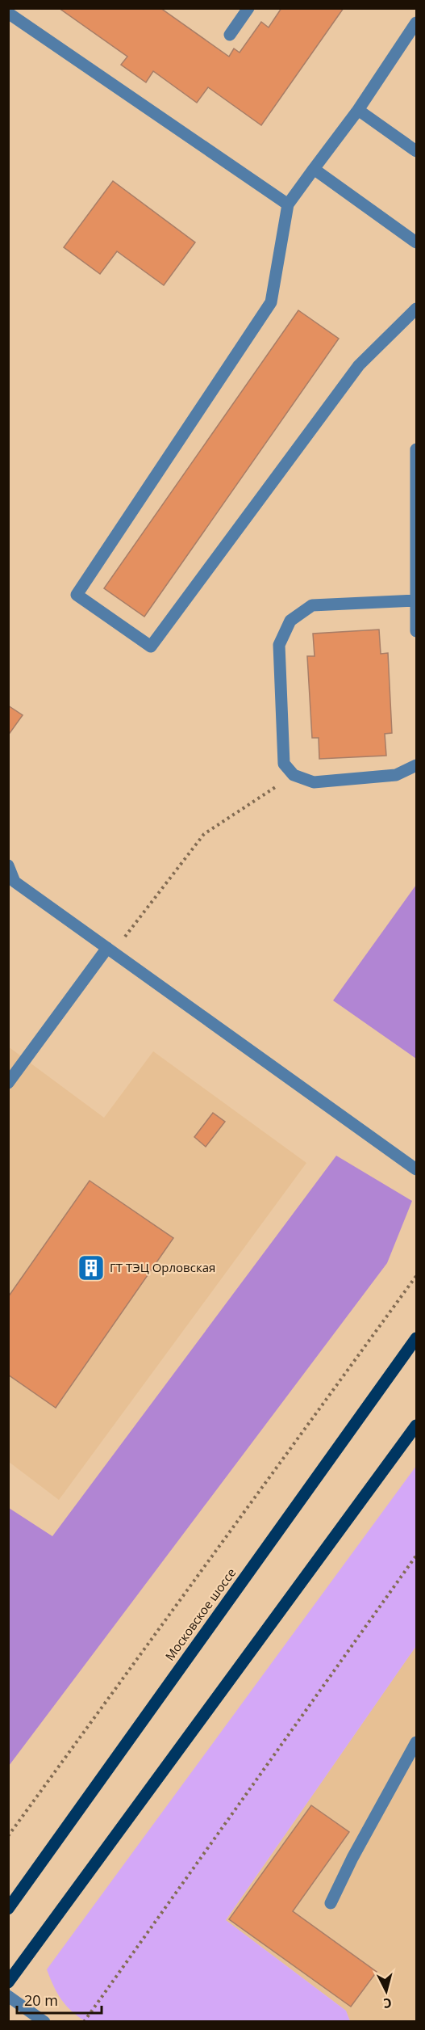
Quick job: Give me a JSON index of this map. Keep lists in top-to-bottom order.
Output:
{
  "streets": {
    "main road": ["Московское шоссе"]
  },
  "places": {
    "building": ["ГТ ТЭЦ Орловская"]
  },
  "scale_bar": "20 m",
  "north": "bottom"
}
